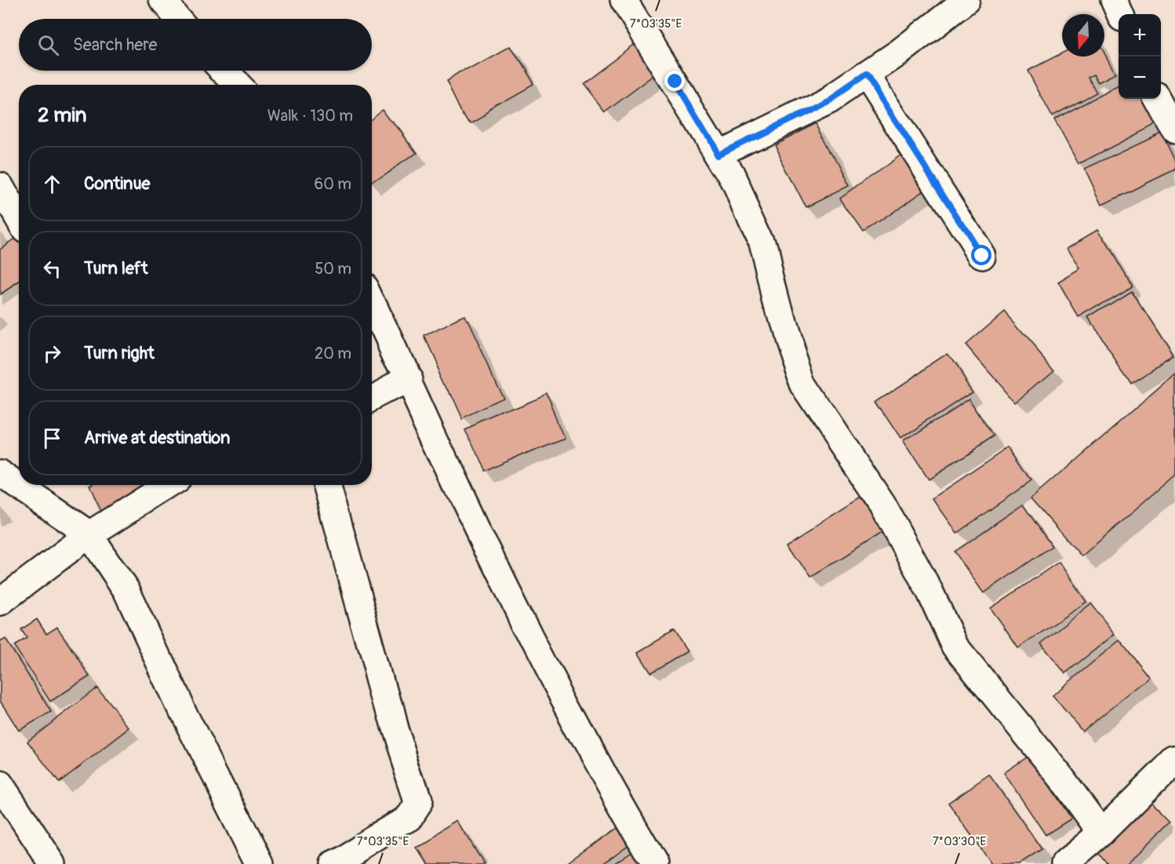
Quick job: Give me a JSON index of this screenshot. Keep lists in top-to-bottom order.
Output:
{
  "north": "bottom",
  "page": {
    "map_buttons": ["+", "−"],
    "search": "Search here",
    "heading": ["2 min", "Walk · 130 m"],
    "list": [
      ["Continue", "60 m"],
      ["Turn left", "50 m"],
      ["Turn right", "20 m"],
      "Arrive at destination"
    ]
  },
  "coordinates": ["7°03'35\"E", "7°03'30\"E"]
}
